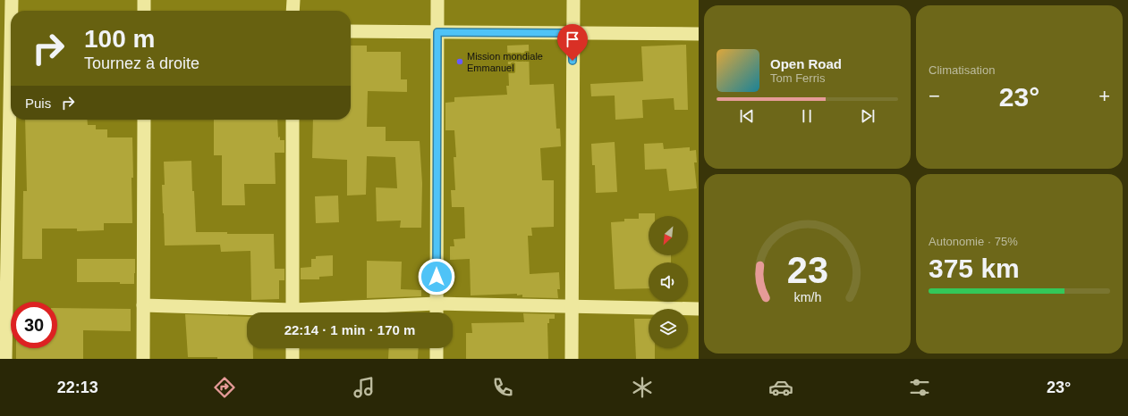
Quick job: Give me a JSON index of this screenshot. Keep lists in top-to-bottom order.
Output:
{
  "places": ["Mission mondiale Emmanuel"],
  "north": "bottom left",
  "page": {
    "tile": [
      "Climatisation",
      ["Autonomie · 75%", "375 km"]
    ],
    "turn": ["100 m", "Tournez à droite"],
    "song": ["Open Road", "Tom Ferris"],
    "heat": ["−", "23°", "+"],
    "then": "Puis",
    "limit": "30",
    "trip": "22:14 · 1 min · 170 m",
    "tabs": ["22:13", "23°"],
    "gauge": ["23", "km/h"]
  }
}
